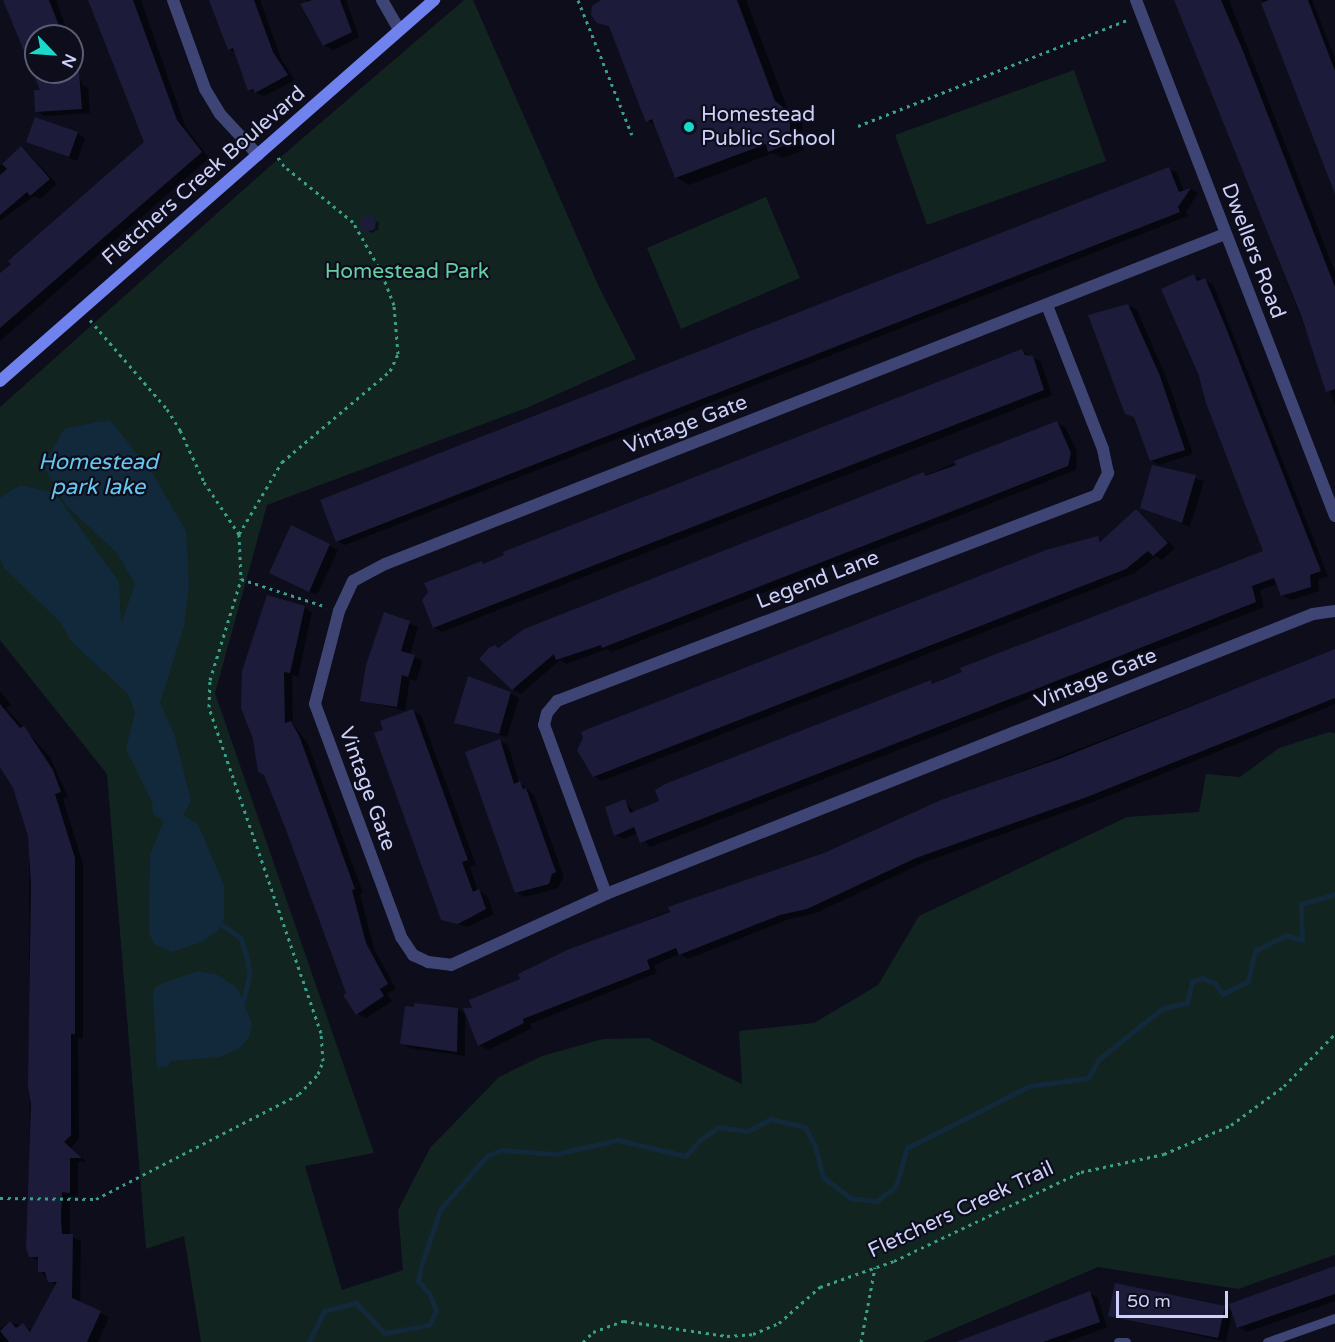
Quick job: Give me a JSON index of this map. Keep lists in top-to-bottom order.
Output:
{
  "streets": {
    "street": [
      "Fletchers Creek Boulevard",
      "Dwellers Road",
      "Vintage Gate",
      "Legend Lane"
    ],
    "path": ["Fletchers Creek Trail"]
  },
  "crossings": [
    ["Dwellers Road", "Vintage Gate"],
    ["Vintage Gate", "Legend Lane"]
  ],
  "water": ["Homestead park lake"],
  "parks": ["Homestead Park"],
  "places": ["Homestead Public School"],
  "scale_bar": "50 m",
  "north": "bottom right"
}
